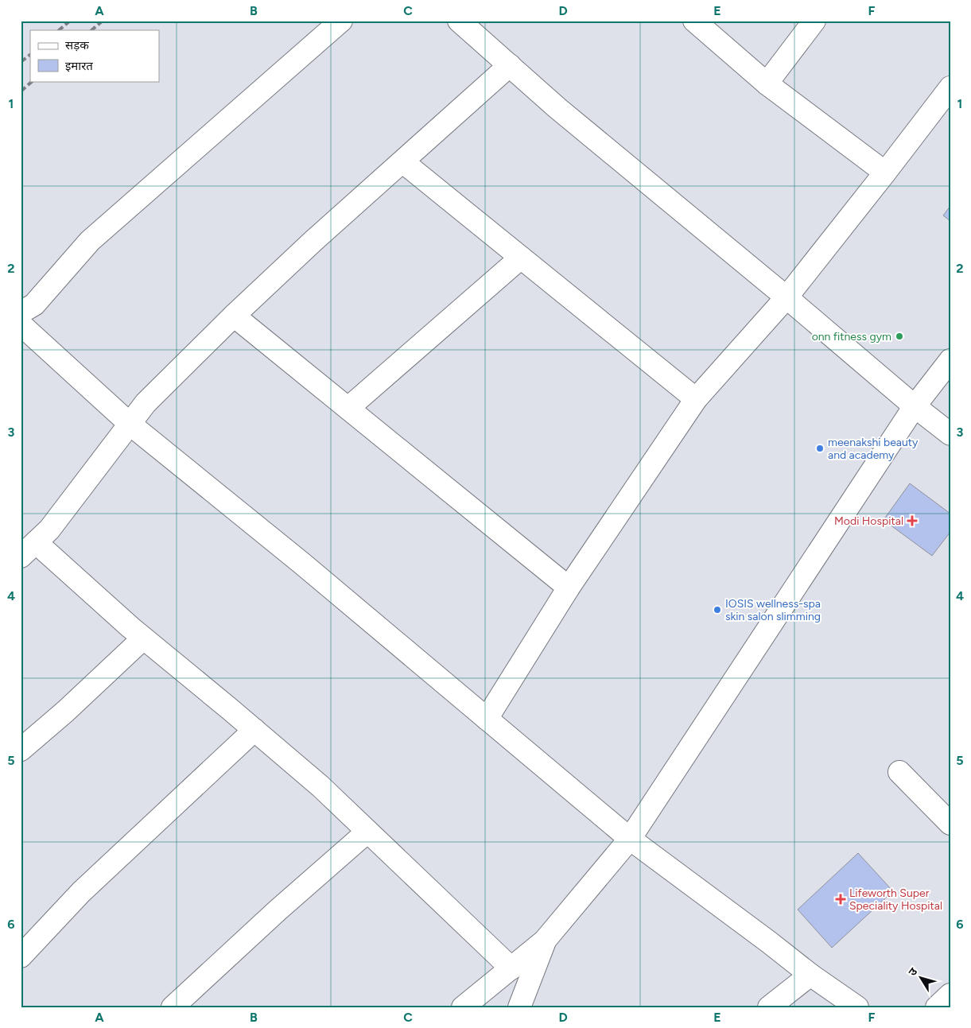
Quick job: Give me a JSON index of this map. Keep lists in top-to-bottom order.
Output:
{
  "places": {
    "other": ["onn fitness gym", "meenakshi beauty and academy", "IOSIS wellness-spa skin salon slimming"],
    "health": ["Modi Hospital", "Lifeworth Super Speciality Hospital"]
  },
  "legend": ["सड़क", "इमारत"],
  "north": "top left",
  "grid": {
    "columns": [
      "A",
      "B",
      "C",
      "D",
      "E",
      "F"
    ],
    "rows": [
      "1",
      "2",
      "3",
      "4",
      "5",
      "6"
    ]
  }
}
